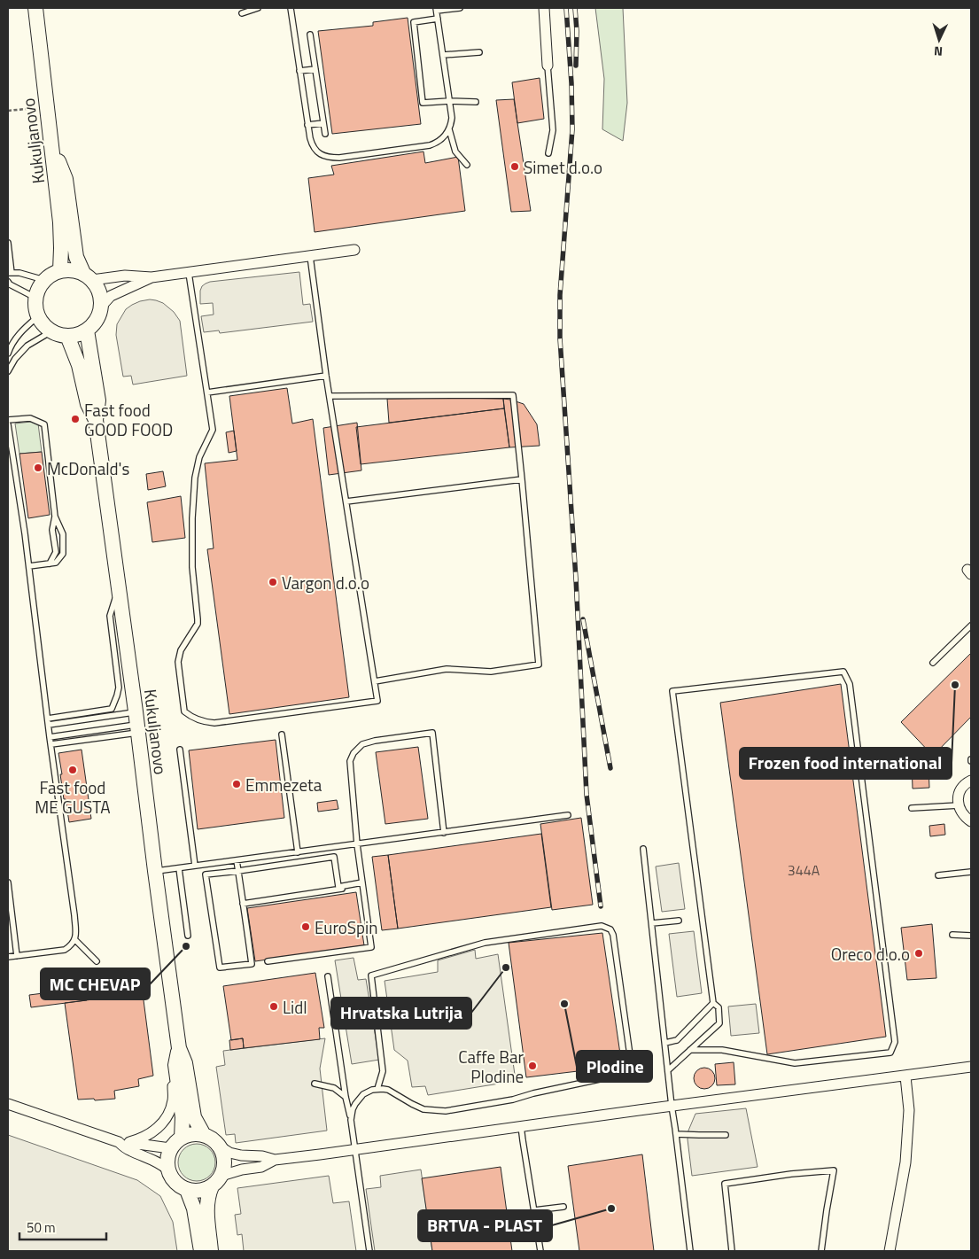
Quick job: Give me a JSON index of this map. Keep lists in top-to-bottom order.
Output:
{
  "streets": {
    "main road": ["Kukuljanovo"]
  },
  "places": [
    "Simet d.o.o",
    "Fast food GOOD FOOD",
    "McDonald's",
    "Vargon d.o.o",
    "Frozen food international",
    "Fast food ME GUSTA",
    "Emmezeta",
    "EuroSpin",
    "MC CHEVAP",
    "Oreco d.o.o",
    "Hrvatska Lutrija",
    "Plodine",
    "Lidl",
    "Caffe Bar Plodine",
    "BRTVA - PLAST"
  ],
  "house_numbers": ["344A"],
  "scale_bar": "50 m",
  "north": "bottom"
}
